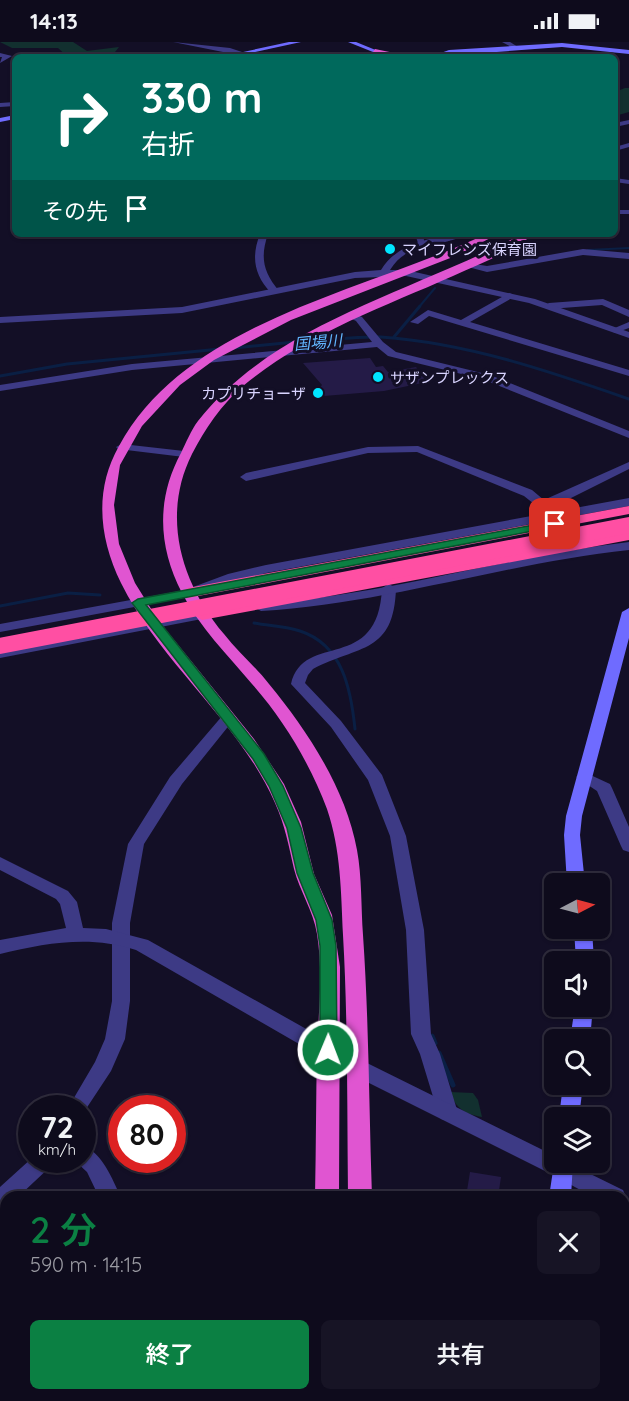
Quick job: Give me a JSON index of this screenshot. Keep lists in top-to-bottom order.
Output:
{
  "water": ["国場川"],
  "places": ["マイフレンズ保育園", "サザンプレックス", "カプリチョーザ"],
  "north": "right",
  "page": {
    "status": "14:13",
    "turn": ["330 m", "右折"],
    "then": "その先",
    "speed": "72 km/h",
    "limit": "80",
    "heading": ["2 分", "590 m · 14:15"],
    "buttons": ["終了", "共有"]
  }
}
